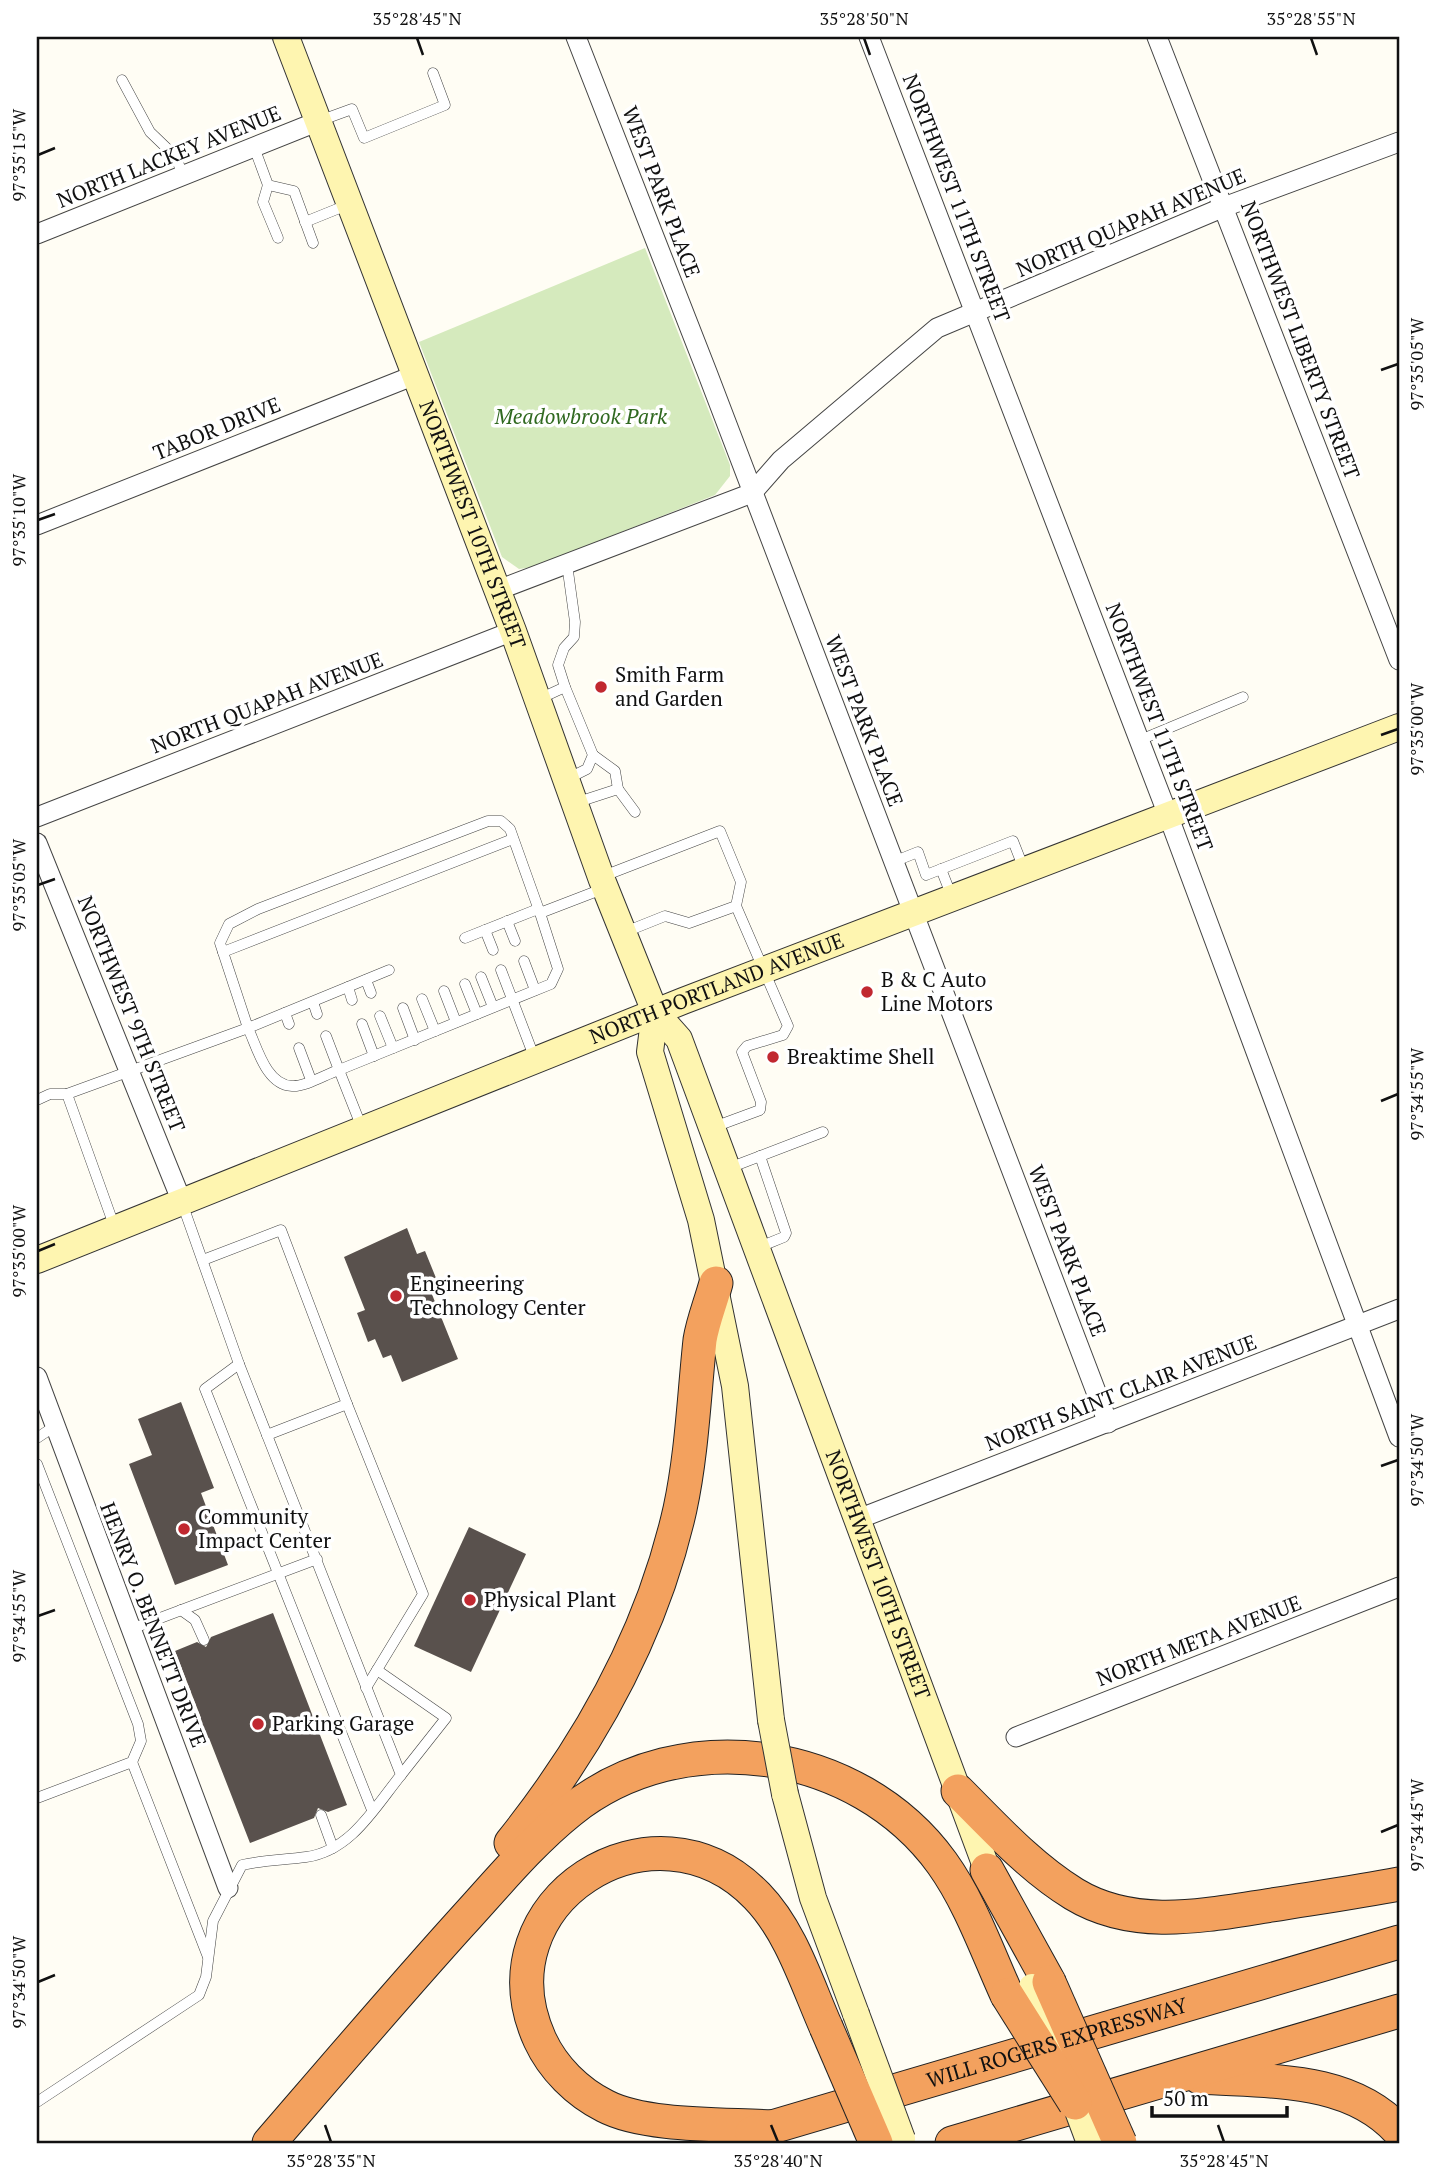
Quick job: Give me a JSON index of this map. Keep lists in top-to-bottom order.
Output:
{
  "streets": {
    "highway": ["WILL ROGERS EXPRESSWAY"],
    "main road": ["NORTHWEST 10TH STREET", "NORTH PORTLAND AVENUE"],
    "street": [
      "NORTH LACKEY AVENUE",
      "WEST PARK PLACE",
      "NORTHWEST 11TH STREET",
      "NORTH QUAPAH AVENUE",
      "NORTHWEST LIBERTY STREET",
      "TABOR DRIVE",
      "NORTHWEST 9TH STREET",
      "NORTH SAINT CLAIR AVENUE",
      "HENRY O. BENNETT DRIVE",
      "NORTH META AVENUE"
    ]
  },
  "crossings": [
    ["NORTH LACKEY AVENUE", "NORTHWEST 10TH STREET"],
    ["WEST PARK PLACE", "NORTH QUAPAH AVENUE"],
    ["WEST PARK PLACE", "NORTH PORTLAND AVENUE"],
    ["WEST PARK PLACE", "NORTH SAINT CLAIR AVENUE"],
    ["NORTHWEST 11TH STREET", "NORTH QUAPAH AVENUE"],
    ["NORTHWEST 11TH STREET", "NORTH PORTLAND AVENUE"],
    ["NORTHWEST 11TH STREET", "NORTH SAINT CLAIR AVENUE"],
    ["NORTH QUAPAH AVENUE", "NORTHWEST LIBERTY STREET"],
    ["NORTH QUAPAH AVENUE", "NORTHWEST 10TH STREET"],
    ["TABOR DRIVE", "NORTHWEST 10TH STREET"],
    ["NORTHWEST 10TH STREET", "NORTH PORTLAND AVENUE"],
    ["NORTHWEST 10TH STREET", "NORTH SAINT CLAIR AVENUE"],
    ["NORTH PORTLAND AVENUE", "NORTHWEST 9TH STREET"]
  ],
  "parks": ["Meadowbrook Park"],
  "places": [
    "Smith Farm and Garden",
    "B & C Auto Line Motors",
    "Breaktime Shell",
    "Engineering Technology Center",
    "Community Impact Center",
    "Physical Plant",
    "Parking Garage"
  ],
  "scale_bar": "50 m",
  "coordinates": [
    "35°28'45\"N",
    "35°28'50\"N",
    "35°28'55\"N",
    "97°35'15\"W",
    "97°35'05\"W",
    "97°35'10\"W",
    "97°35'00\"W",
    "97°34'55\"W",
    "97°34'50\"W",
    "97°34'45\"W",
    "35°28'35\"N",
    "35°28'40\"N"
  ]
}
